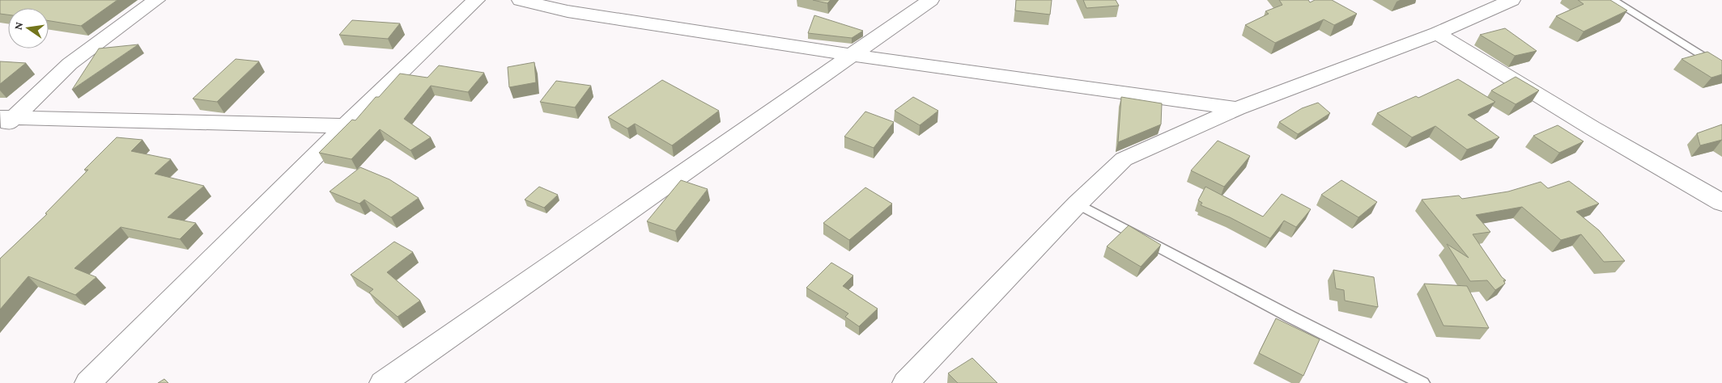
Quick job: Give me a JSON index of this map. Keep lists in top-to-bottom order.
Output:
{
  "north": "left"
}
